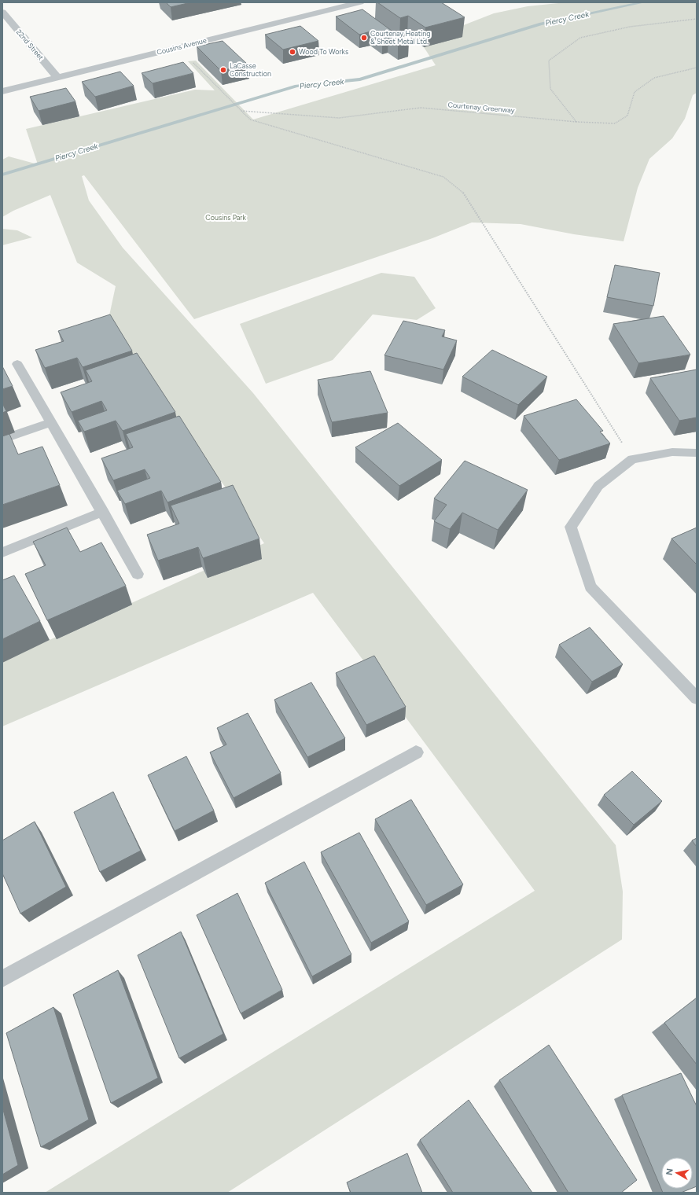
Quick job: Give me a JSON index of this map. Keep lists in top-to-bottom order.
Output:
{
  "streets": {
    "street": ["22nd Street", "Cousins Avenue"],
    "path": ["Courtenay Greenway"]
  },
  "crossings": [
    ["22nd Street", "Cousins Avenue"]
  ],
  "water": ["Piercy Creek"],
  "parks": ["Cousins Park"],
  "places": ["Courtenay Heating & Sheet Metal Ltd.", "Wood To Works", "LaCasse Construction"],
  "north": "left"
}
